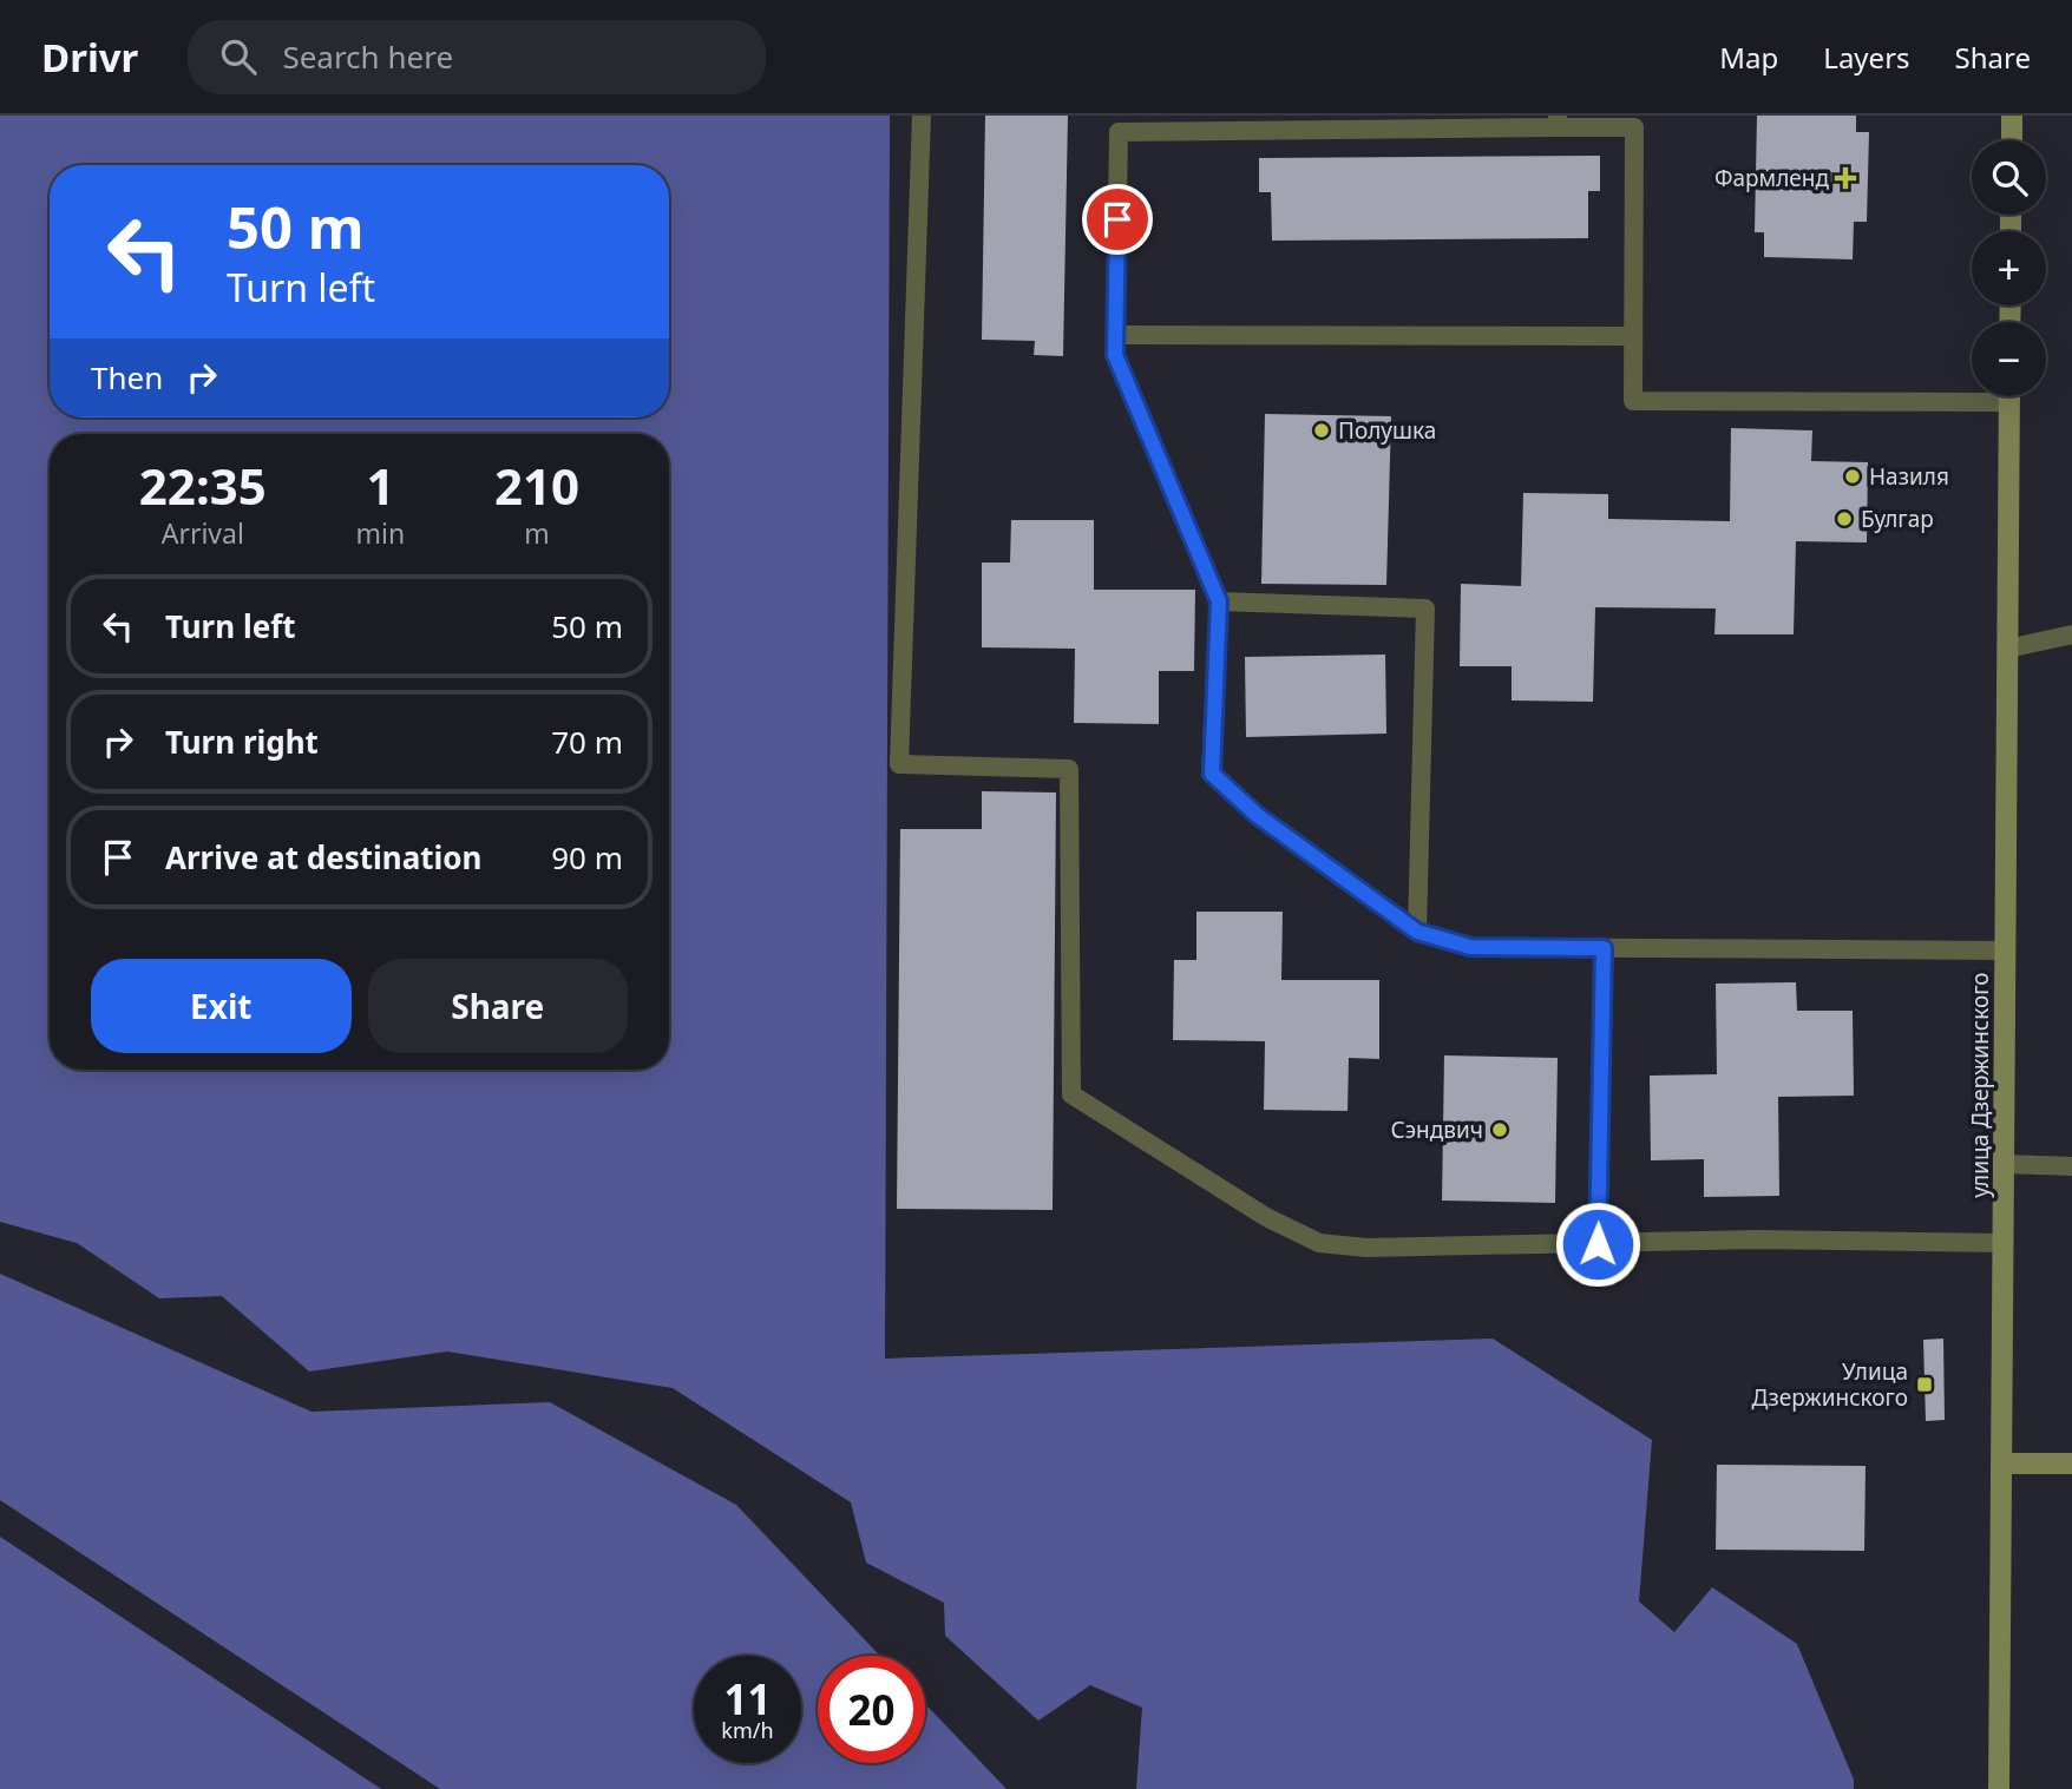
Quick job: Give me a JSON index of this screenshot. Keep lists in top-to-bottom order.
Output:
{
  "streets": {
    "main road": ["улица Дзержинского"]
  },
  "places": {
    "health": ["Фармленд"],
    "other": [
      "Полушка",
      "Назиля",
      "Булгар",
      "Сэндвич"
    ],
    "transit": ["Улица Дзержинского"]
  },
  "page": {
    "header": "Drivr",
    "search": "Search here",
    "nav": ["Map", "Layers", "Share"],
    "map_buttons": ["+", "−"],
    "turn": ["50 m", "Turn left"],
    "then": "Then",
    "eta": [
      "22:35",
      "Arrival",
      "1",
      "min",
      "210",
      "m"
    ],
    "list": [
      {
        "name": "Turn left",
        "value": "50 m"
      },
      {
        "name": "Turn right",
        "value": "70 m"
      },
      {
        "name": "Arrive at destination",
        "value": "90 m"
      }
    ],
    "buttons": ["Exit", "Share"],
    "speed": "11 km/h",
    "limit": "20"
  }
}
